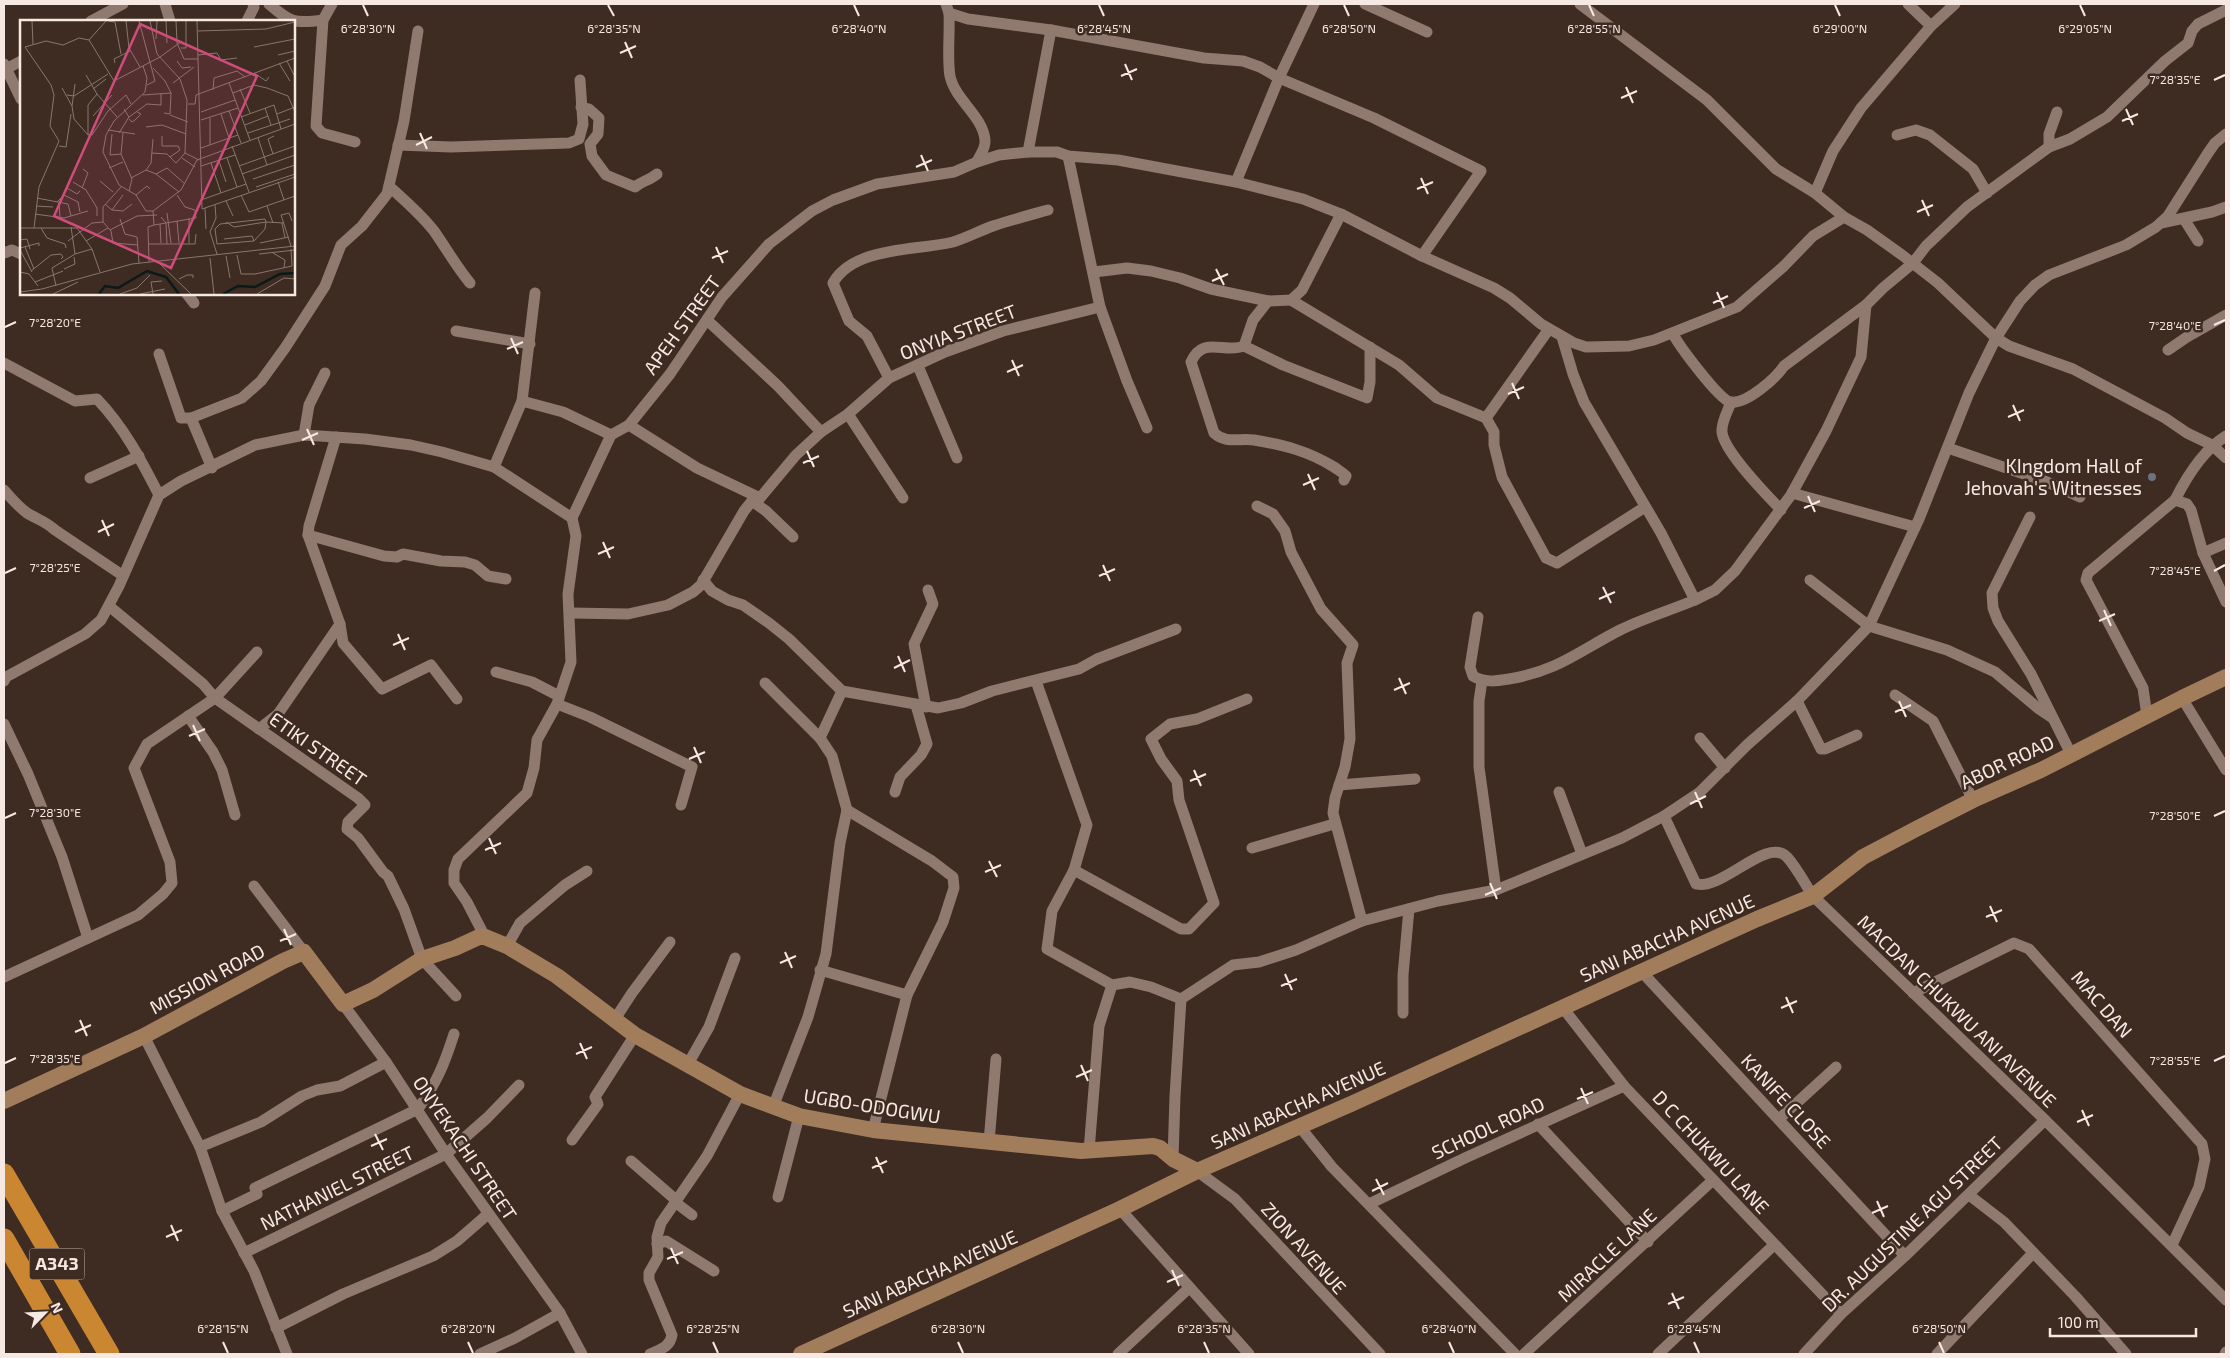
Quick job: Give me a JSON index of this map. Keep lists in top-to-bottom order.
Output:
{
  "streets": {
    "highway": ["A343"],
    "street": [
      "APEH STREET",
      "ONYIA STREET",
      "ETIKI STREET",
      "ABOR ROAD",
      "SANI ABACHA AVENUE",
      "MISSION ROAD",
      "MAC DAN",
      "MACDAN CHUKWU ANI AVENUE",
      "KANIFE CLOSE",
      "UGBO-ODOGWU",
      "SCHOOL ROAD",
      "ONYEKACHI STREET",
      "D C CHUKWU LANE",
      "NATHANIEL STREET",
      "DR. AUGUSTINE AGU STREET",
      "ZION AVENUE",
      "MIRACLE LANE"
    ]
  },
  "crossings": [
    ["ABOR ROAD", "SANI ABACHA AVENUE"],
    ["ABOR ROAD", "MACDAN CHUKWU ANI AVENUE"],
    ["SANI ABACHA AVENUE", "MACDAN CHUKWU ANI AVENUE"],
    ["SANI ABACHA AVENUE", "KANIFE CLOSE"],
    ["SANI ABACHA AVENUE", "UGBO-ODOGWU"],
    ["SANI ABACHA AVENUE", "D C CHUKWU LANE"],
    ["SANI ABACHA AVENUE", "ZION AVENUE"],
    ["MAC DAN", "MACDAN CHUKWU ANI AVENUE"],
    ["MACDAN CHUKWU ANI AVENUE", "DR. AUGUSTINE AGU STREET"],
    ["KANIFE CLOSE", "DR. AUGUSTINE AGU STREET"],
    ["UGBO-ODOGWU", "ZION AVENUE"],
    ["SCHOOL ROAD", "D C CHUKWU LANE"],
    ["ONYEKACHI STREET", "NATHANIEL STREET"],
    ["D C CHUKWU LANE", "DR. AUGUSTINE AGU STREET"],
    ["D C CHUKWU LANE", "MIRACLE LANE"]
  ],
  "places": ["KIngdom Hall of Jehovah's Witnesses"],
  "scale_bar": "100 m",
  "north": "top right",
  "coordinates": [
    "6°28'35\"N",
    "6°28'45\"N",
    "6°29'00\"N",
    "6°29'05\"N",
    "6°28'30\"N",
    "6°28'40\"N",
    "6°28'50\"N",
    "6°28'55\"N",
    "7°28'35\"E",
    "7°28'20\"E",
    "7°28'40\"E",
    "7°28'25\"E",
    "7°28'45\"E",
    "7°28'30\"E",
    "7°28'50\"E",
    "7°28'55\"E",
    "6°28'15\"N",
    "6°28'20\"N",
    "6°28'25\"N"
  ]
}
